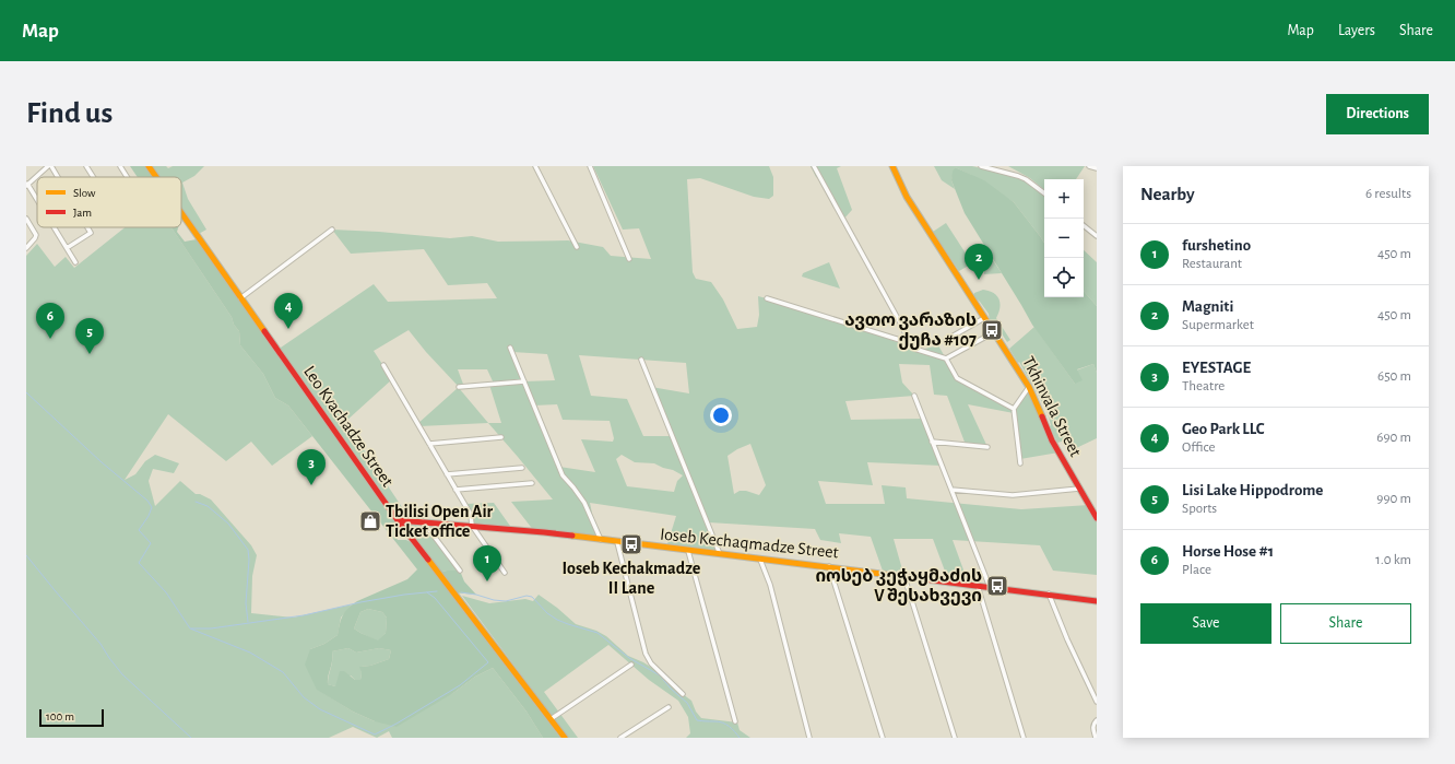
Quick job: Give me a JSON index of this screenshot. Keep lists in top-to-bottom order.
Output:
{
  "streets": {
    "street": ["Tkhinvala Street", "Leo Kvachadze Street", "Ioseb Kechaqmadze Street"]
  },
  "crossings": [
    ["Leo Kvachadze Street", "Ioseb Kechaqmadze Street"]
  ],
  "places": {
    "bus stop": ["ავთო ვარაზის ქუჩა #107", "Ioseb Kechakmadze II Lane", "იოსებ კეჭაყმაძის V შესახვევი"],
    "shop": ["Tbilisi Open Air Ticket office"]
  },
  "legend": ["Slow", "Jam"],
  "scale_bar": "100 m",
  "page": {
    "header": "Map",
    "nav": ["Map", "Layers", "Share"],
    "buttons": [
      "Directions",
      ["Save", "Share"]
    ],
    "title": "Find us",
    "heading": ["Nearby", "6 results"],
    "map_buttons": ["+", "−"],
    "list": [
      {
        "mark": "1",
        "name": "furshetino",
        "note": "Restaurant",
        "value": "450 m"
      },
      {
        "mark": "2",
        "name": "Magniti",
        "note": "Supermarket",
        "value": "450 m"
      },
      {
        "mark": "3",
        "name": "EYESTAGE",
        "note": "Theatre",
        "value": "650 m"
      },
      {
        "mark": "4",
        "name": "Geo Park LLC",
        "note": "Office",
        "value": "690 m"
      },
      {
        "mark": "5",
        "name": "Lisi Lake Hippodrome",
        "note": "Sports",
        "value": "990 m"
      },
      {
        "mark": "6",
        "name": "Horse Hose #1",
        "note": "Place",
        "value": "1.0 km"
      }
    ],
    "pins": [
      "2",
      "4",
      "6",
      "5",
      "3",
      "1"
    ],
    "scale": "100 m"
  }
}
